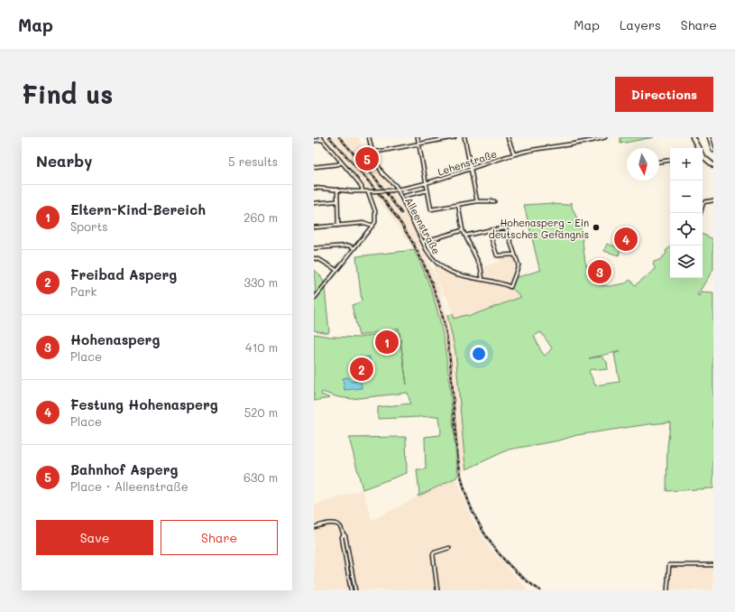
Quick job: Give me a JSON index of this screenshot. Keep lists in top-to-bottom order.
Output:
{
  "streets": {
    "street": ["Lehenstraße", "Alleenstraße"]
  },
  "crossings": [
    ["Lehenstraße", "Alleenstraße"]
  ],
  "places": ["Hohenasperg - Ein deutsches Gefängnis"],
  "north": "bottom",
  "page": {
    "header": "Map",
    "nav": ["Map", "Layers", "Share"],
    "buttons": [
      "Directions",
      ["Save", "Share"]
    ],
    "title": "Find us",
    "heading": ["Nearby", "5 results"],
    "pins": [
      "5",
      "4",
      "3",
      "1",
      "2"
    ],
    "map_buttons": ["+", "−"],
    "list": [
      {
        "mark": "1",
        "name": "Eltern-Kind-Bereich",
        "note": "Sports",
        "value": "260 m"
      },
      {
        "mark": "2",
        "name": "Freibad Asperg",
        "note": "Park",
        "value": "330 m"
      },
      {
        "mark": "3",
        "name": "Hohenasperg",
        "note": "Place",
        "value": "410 m"
      },
      {
        "mark": "4",
        "name": "Festung Hohenasperg",
        "note": "Place",
        "value": "520 m"
      },
      {
        "mark": "5",
        "name": "Bahnhof Asperg",
        "note": "Place · Alleenstraße",
        "value": "630 m"
      }
    ]
  }
}
